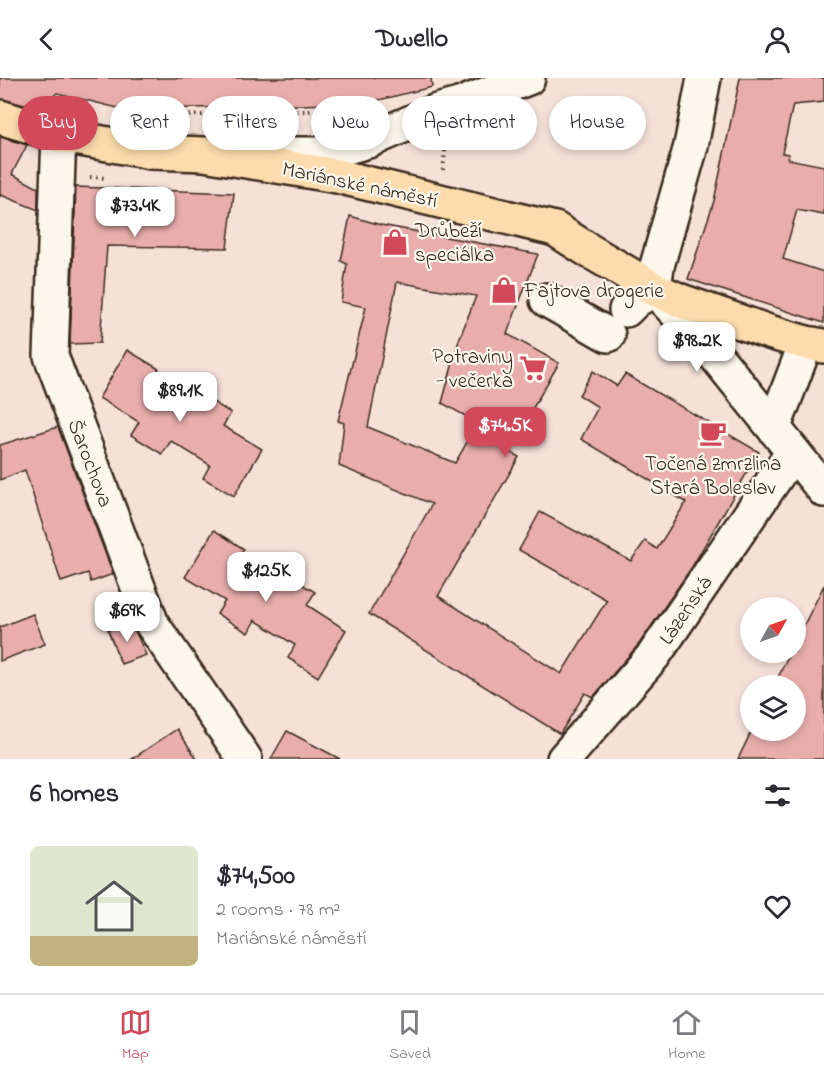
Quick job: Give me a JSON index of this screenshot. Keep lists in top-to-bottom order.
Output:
{
  "streets": {
    "main road": ["Mariánské náměstí"],
    "street": ["Šarochova", "Lázeňská"]
  },
  "places": {
    "shop": ["Drůbeží speciálka", "Fajtova drogerie"],
    "supermarket": ["Potraviny - večerka"],
    "cafe": ["Točená zmrzlina Stará Boleslav"]
  },
  "north": "top right",
  "page": {
    "header": "Dwello",
    "chip": [
      "Buy",
      "Rent",
      "Filters",
      "New",
      "Apartment",
      "House"
    ],
    "price": [
      "$73.4K",
      "$98.2K",
      "$89.1K",
      "$74.5K",
      "$125K",
      "$69K"
    ],
    "heading": "6 homes",
    "list": [
      {
        "name": "$74,500",
        "note": "2 rooms · 78 m² · Mariánské náměstí"
      }
    ],
    "tabs": ["Map", "Saved", "Home"]
  }
}
